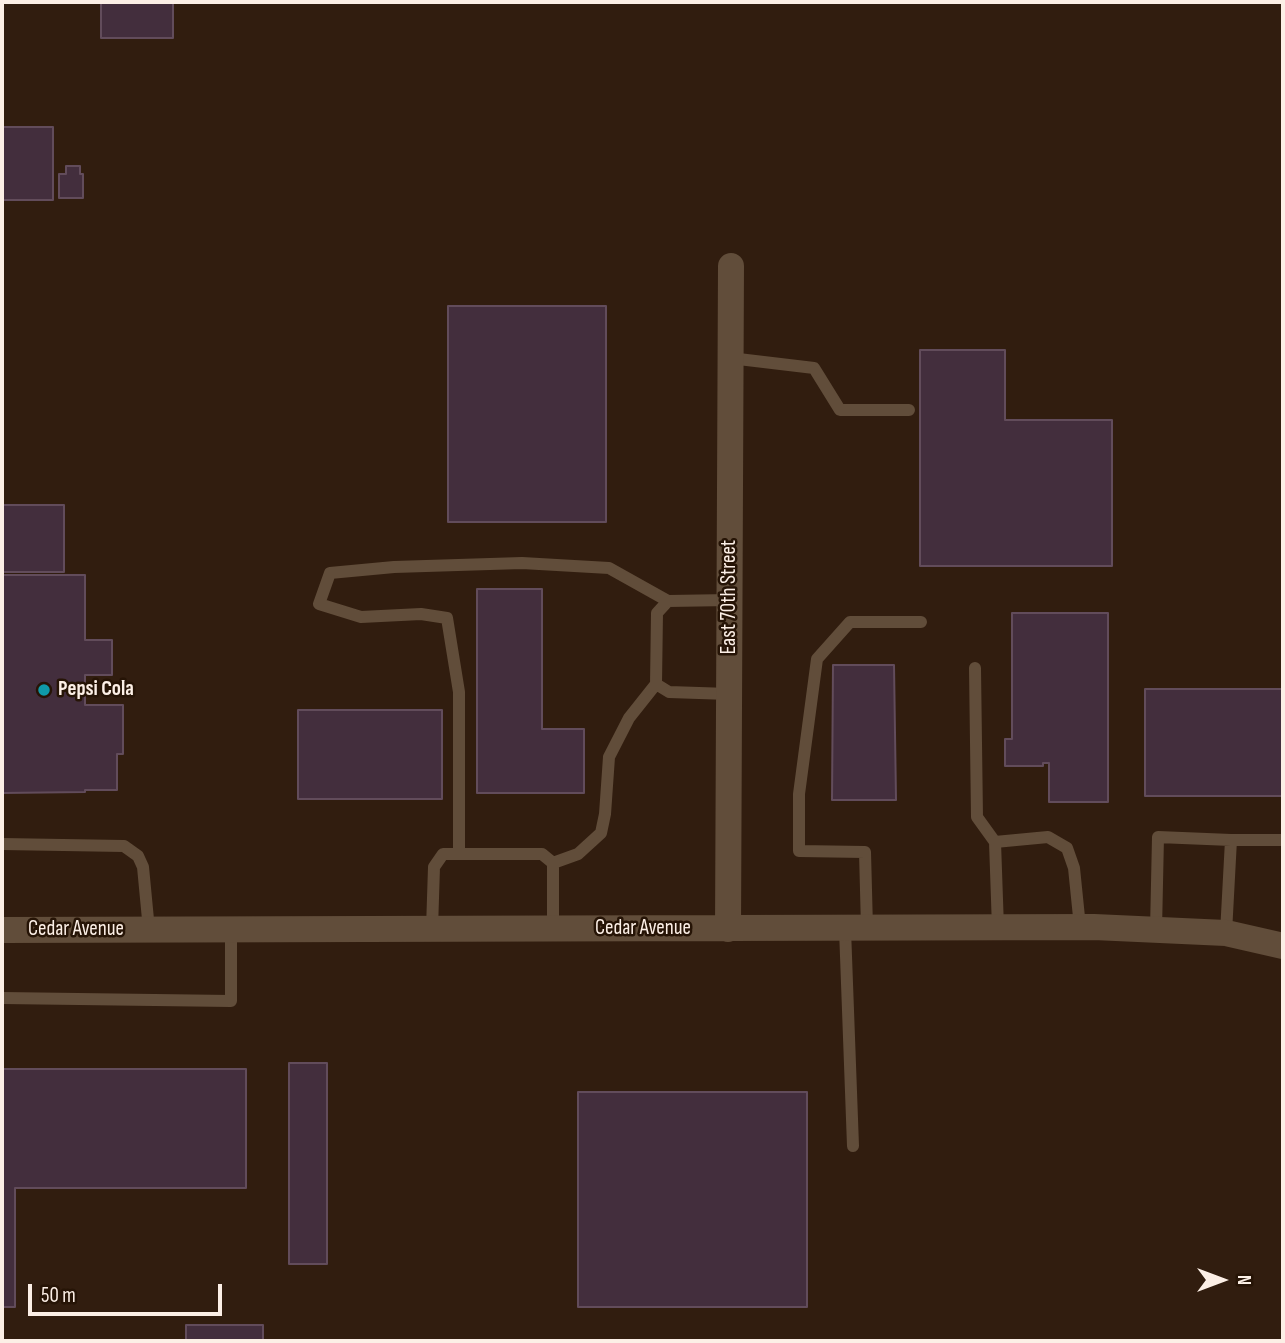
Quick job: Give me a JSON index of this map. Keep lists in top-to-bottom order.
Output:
{
  "streets": {
    "street": ["East 70th Street", "Cedar Avenue"]
  },
  "crossings": [
    ["East 70th Street", "Cedar Avenue"]
  ],
  "places": ["Pepsi Cola"],
  "scale_bar": "50 m",
  "north": "right"
}
